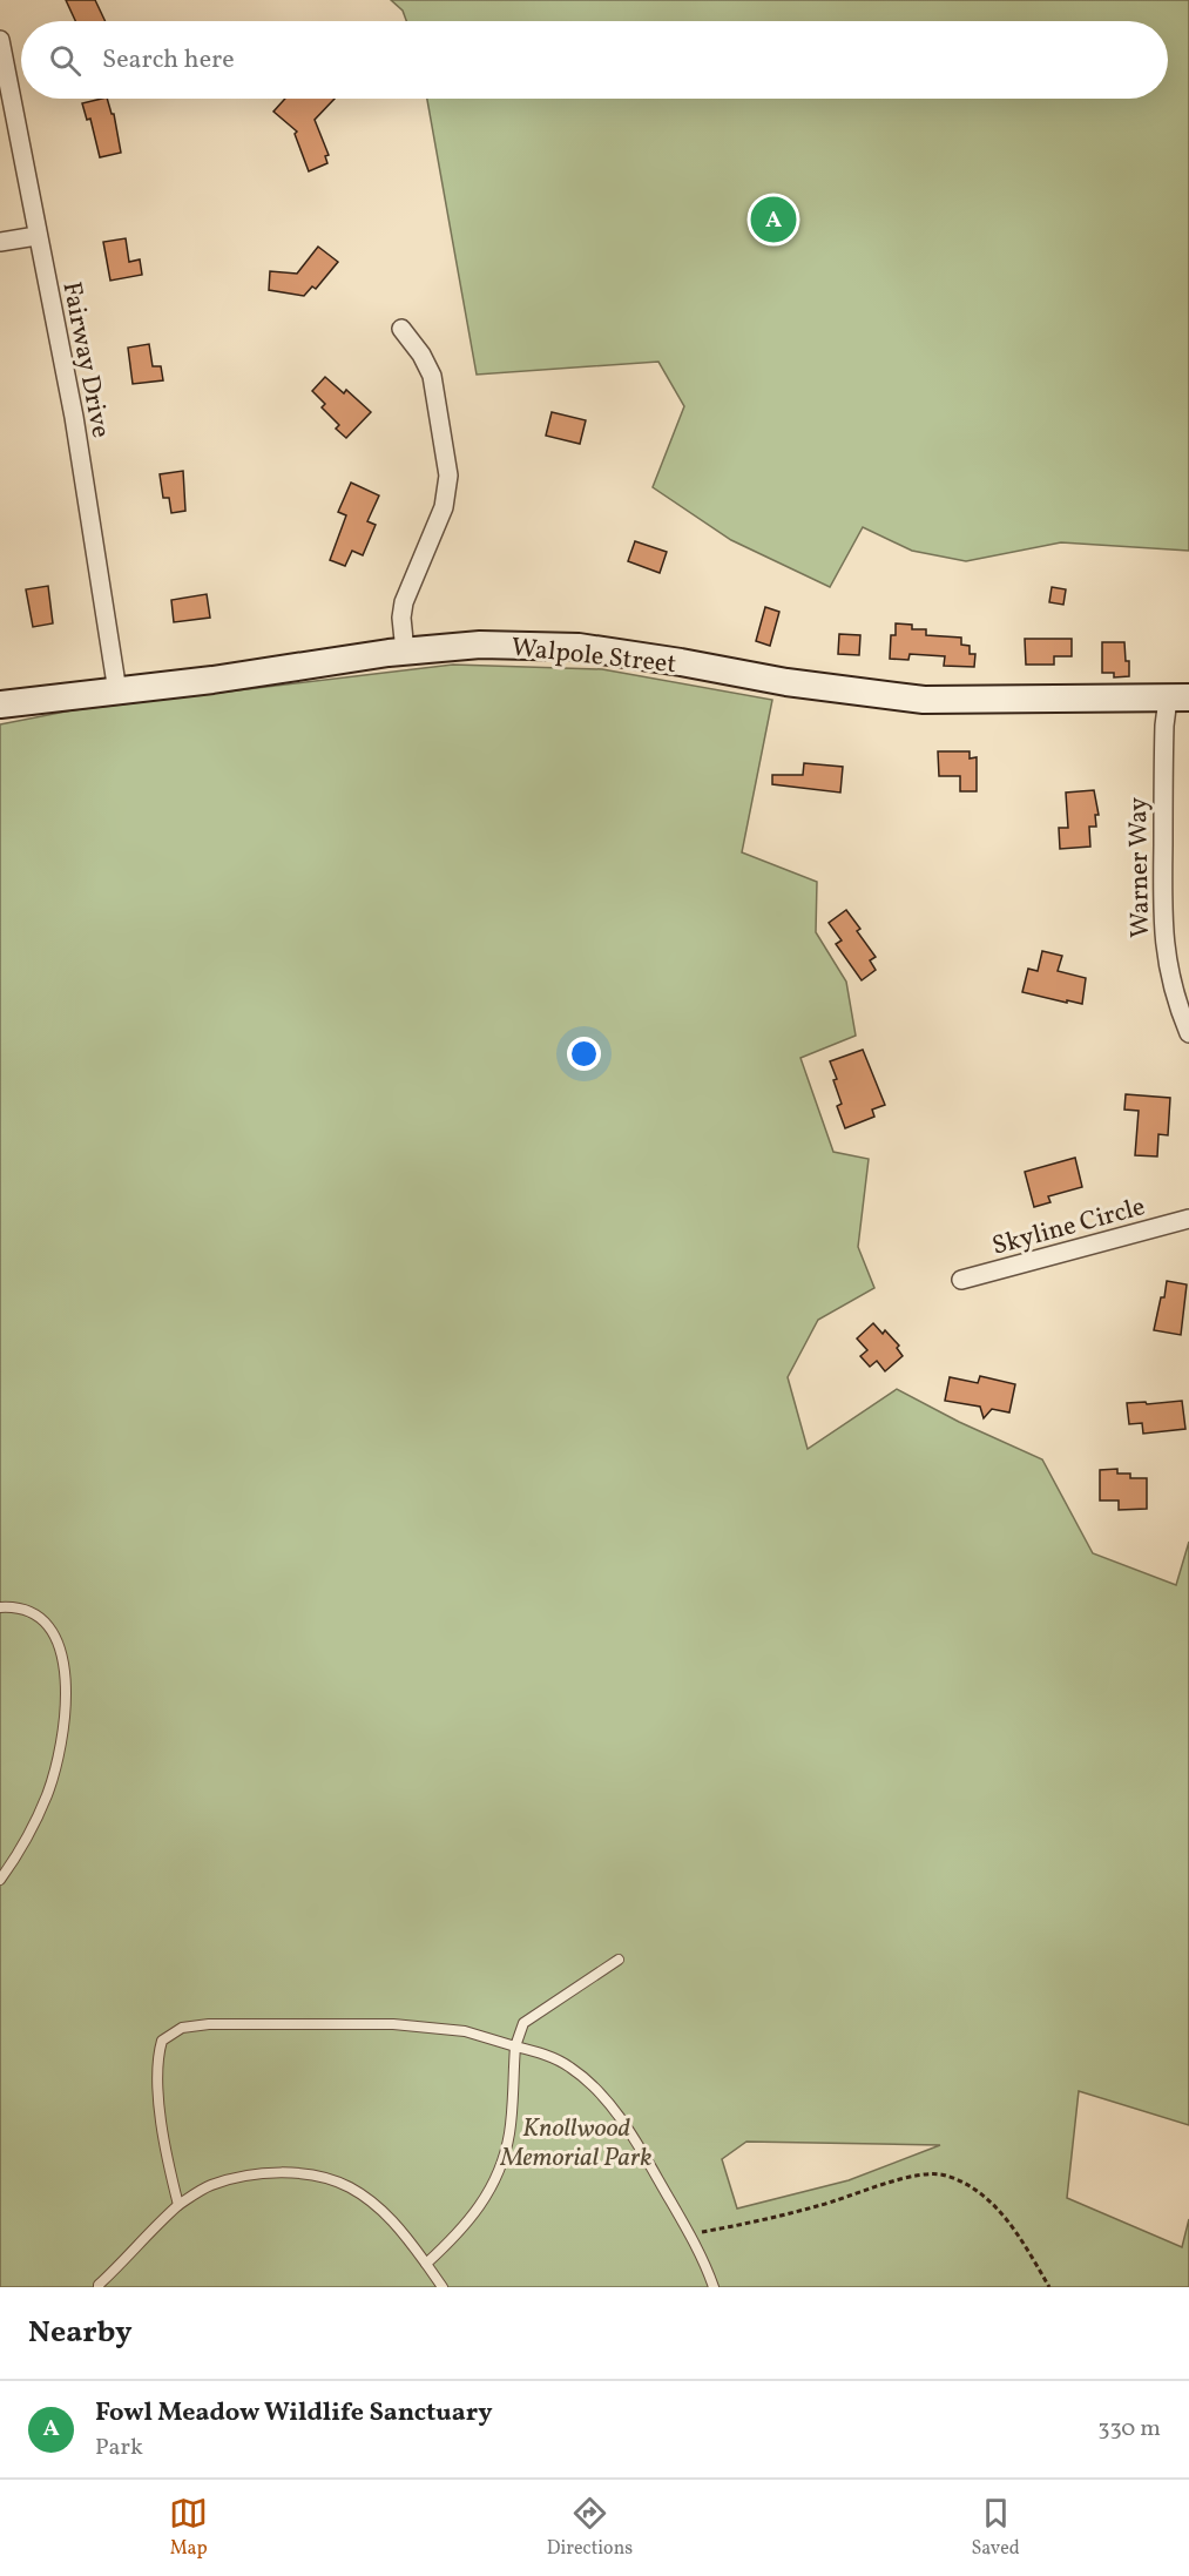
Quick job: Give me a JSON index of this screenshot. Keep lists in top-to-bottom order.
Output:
{
  "streets": {
    "main road": ["Walpole Street"],
    "street": ["Fairway Drive", "Warner Way", "Skyline Circle"]
  },
  "crossings": [
    ["Fairway Drive", "Walpole Street"],
    ["Walpole Street", "Warner Way"]
  ],
  "parks": ["Knollwood Memorial Park"],
  "page": {
    "search": "Search here",
    "pins": "A",
    "heading": "Nearby",
    "list": [
      {
        "mark": "A",
        "name": "Fowl Meadow Wildlife Sanctuary",
        "note": "Park",
        "value": "330 m"
      }
    ],
    "nav": ["Map", "Directions", "Saved"]
  }
}
